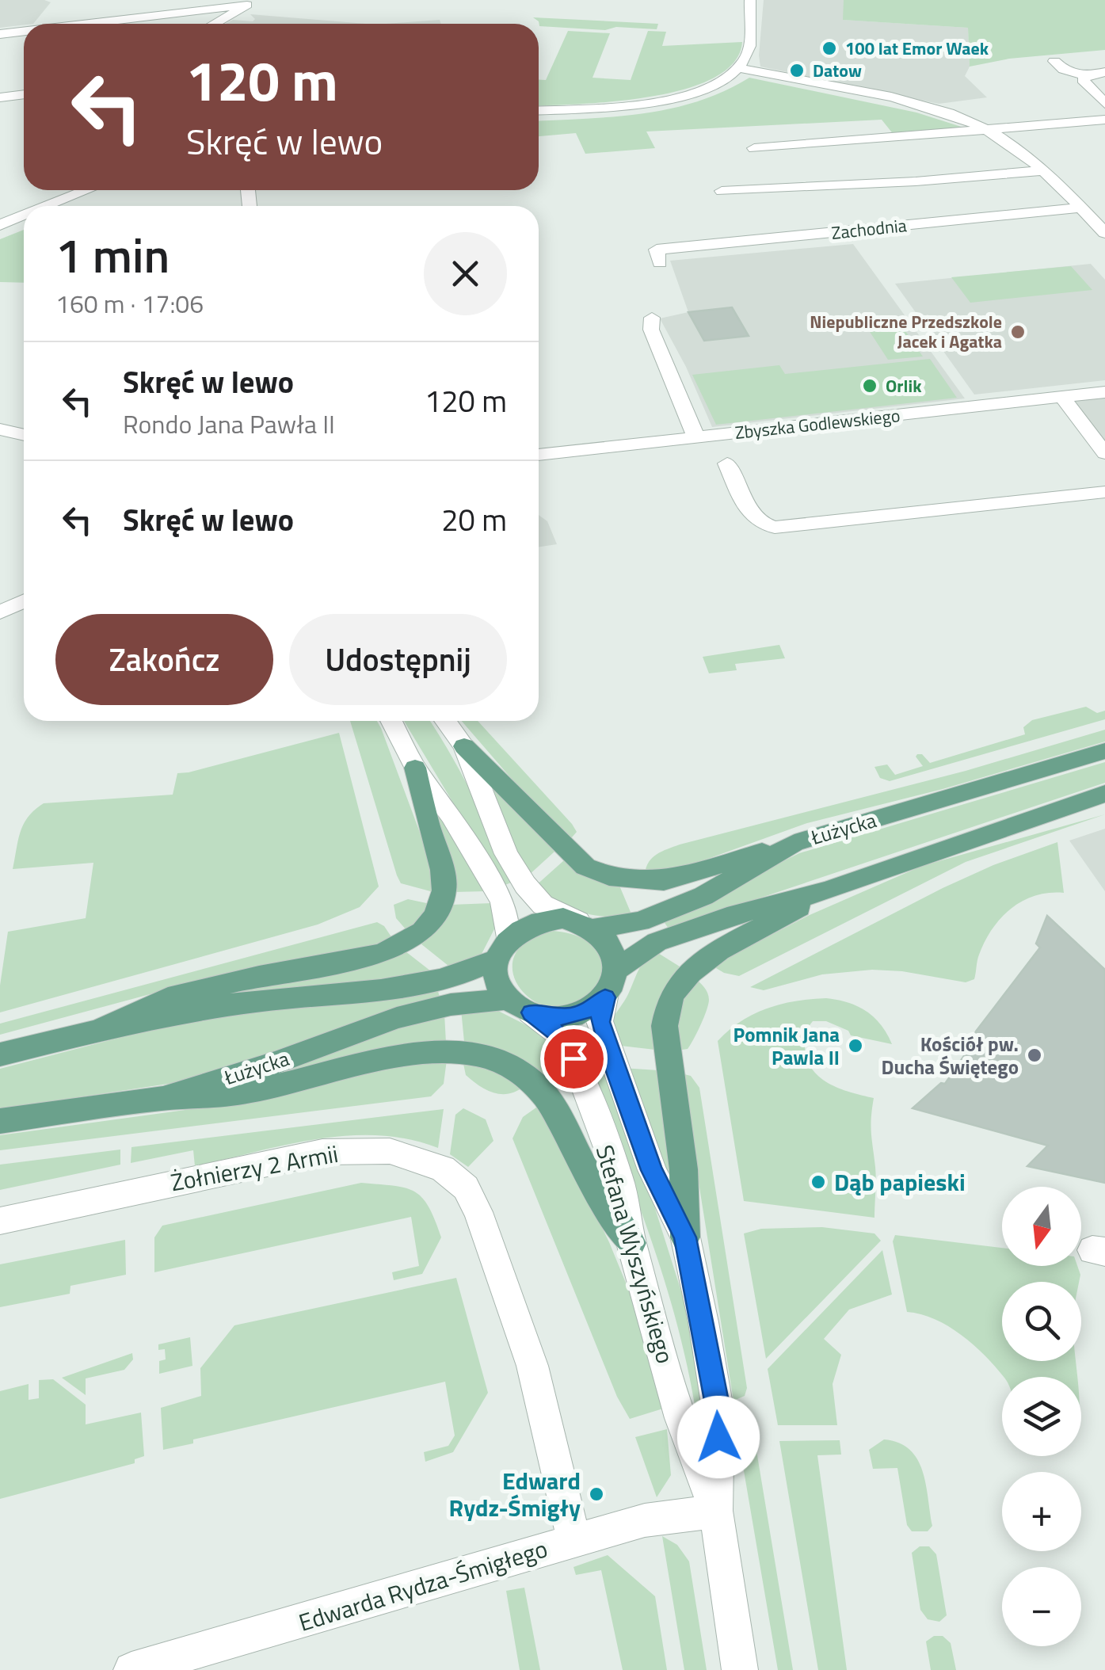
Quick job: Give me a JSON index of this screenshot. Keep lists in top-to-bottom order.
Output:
{
  "streets": {
    "main road": ["Łużycka"],
    "street": [
      "Zachodnia",
      "Zbyszka Godlewskiego",
      "Żołnierzy 2 Armii",
      "Stefana Wyszyńskiego",
      "Edwarda Rydza-Śmigłego"
    ]
  },
  "crossings": [
    ["Łużycka", "Stefana Wyszyńskiego"],
    ["Żołnierzy 2 Armii", "Edwarda Rydza-Śmigłego"],
    ["Stefana Wyszyńskiego", "Edwarda Rydza-Śmigłego"]
  ],
  "places": [
    "100 lat Emor Waek",
    "Datow",
    "Niepubliczne Przedszkole Jacek i Agatka",
    "Orlik",
    "Pomnik Jana Pawla II",
    "Kościół pw. Ducha Świętego",
    "Dąb papieski",
    "Edward Rydz-Śmigły"
  ],
  "north": "bottom",
  "page": {
    "turn": ["120 m", "Skręć w lewo"],
    "heading": ["1 min", "160 m · 17:06"],
    "list": [
      {
        "name": "Skręć w lewo",
        "note": "Rondo Jana Pawła II",
        "value": "120 m"
      },
      {
        "name": "Skręć w lewo",
        "value": "20 m"
      }
    ],
    "buttons": ["Zakończ", "Udostępnij"],
    "map_buttons": ["+", "−"]
  }
}
